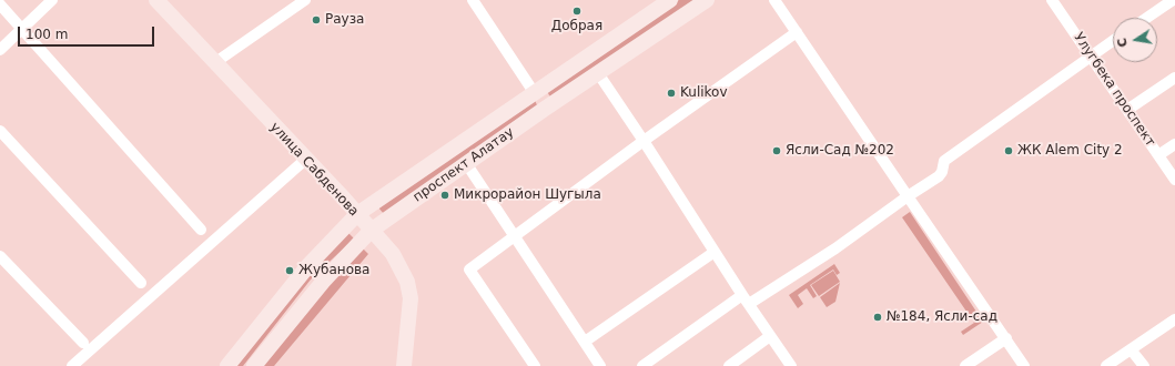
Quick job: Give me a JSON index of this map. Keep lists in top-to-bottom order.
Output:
{
  "streets": {
    "main road": ["проспект Алатау", "улица Сабденова"],
    "street": ["Улугбека проспект"]
  },
  "crossings": [
    ["проспект Алатау", "улица Сабденова"]
  ],
  "places": [
    "Добрая",
    "Рауза",
    "Kulikov",
    "Ясли-Сад №202",
    "ЖК Alem City 2",
    "Микрорайон Шугыла",
    "Жубанова",
    "№184, Ясли-сад"
  ],
  "scale_bar": "100 m",
  "north": "left"
}
